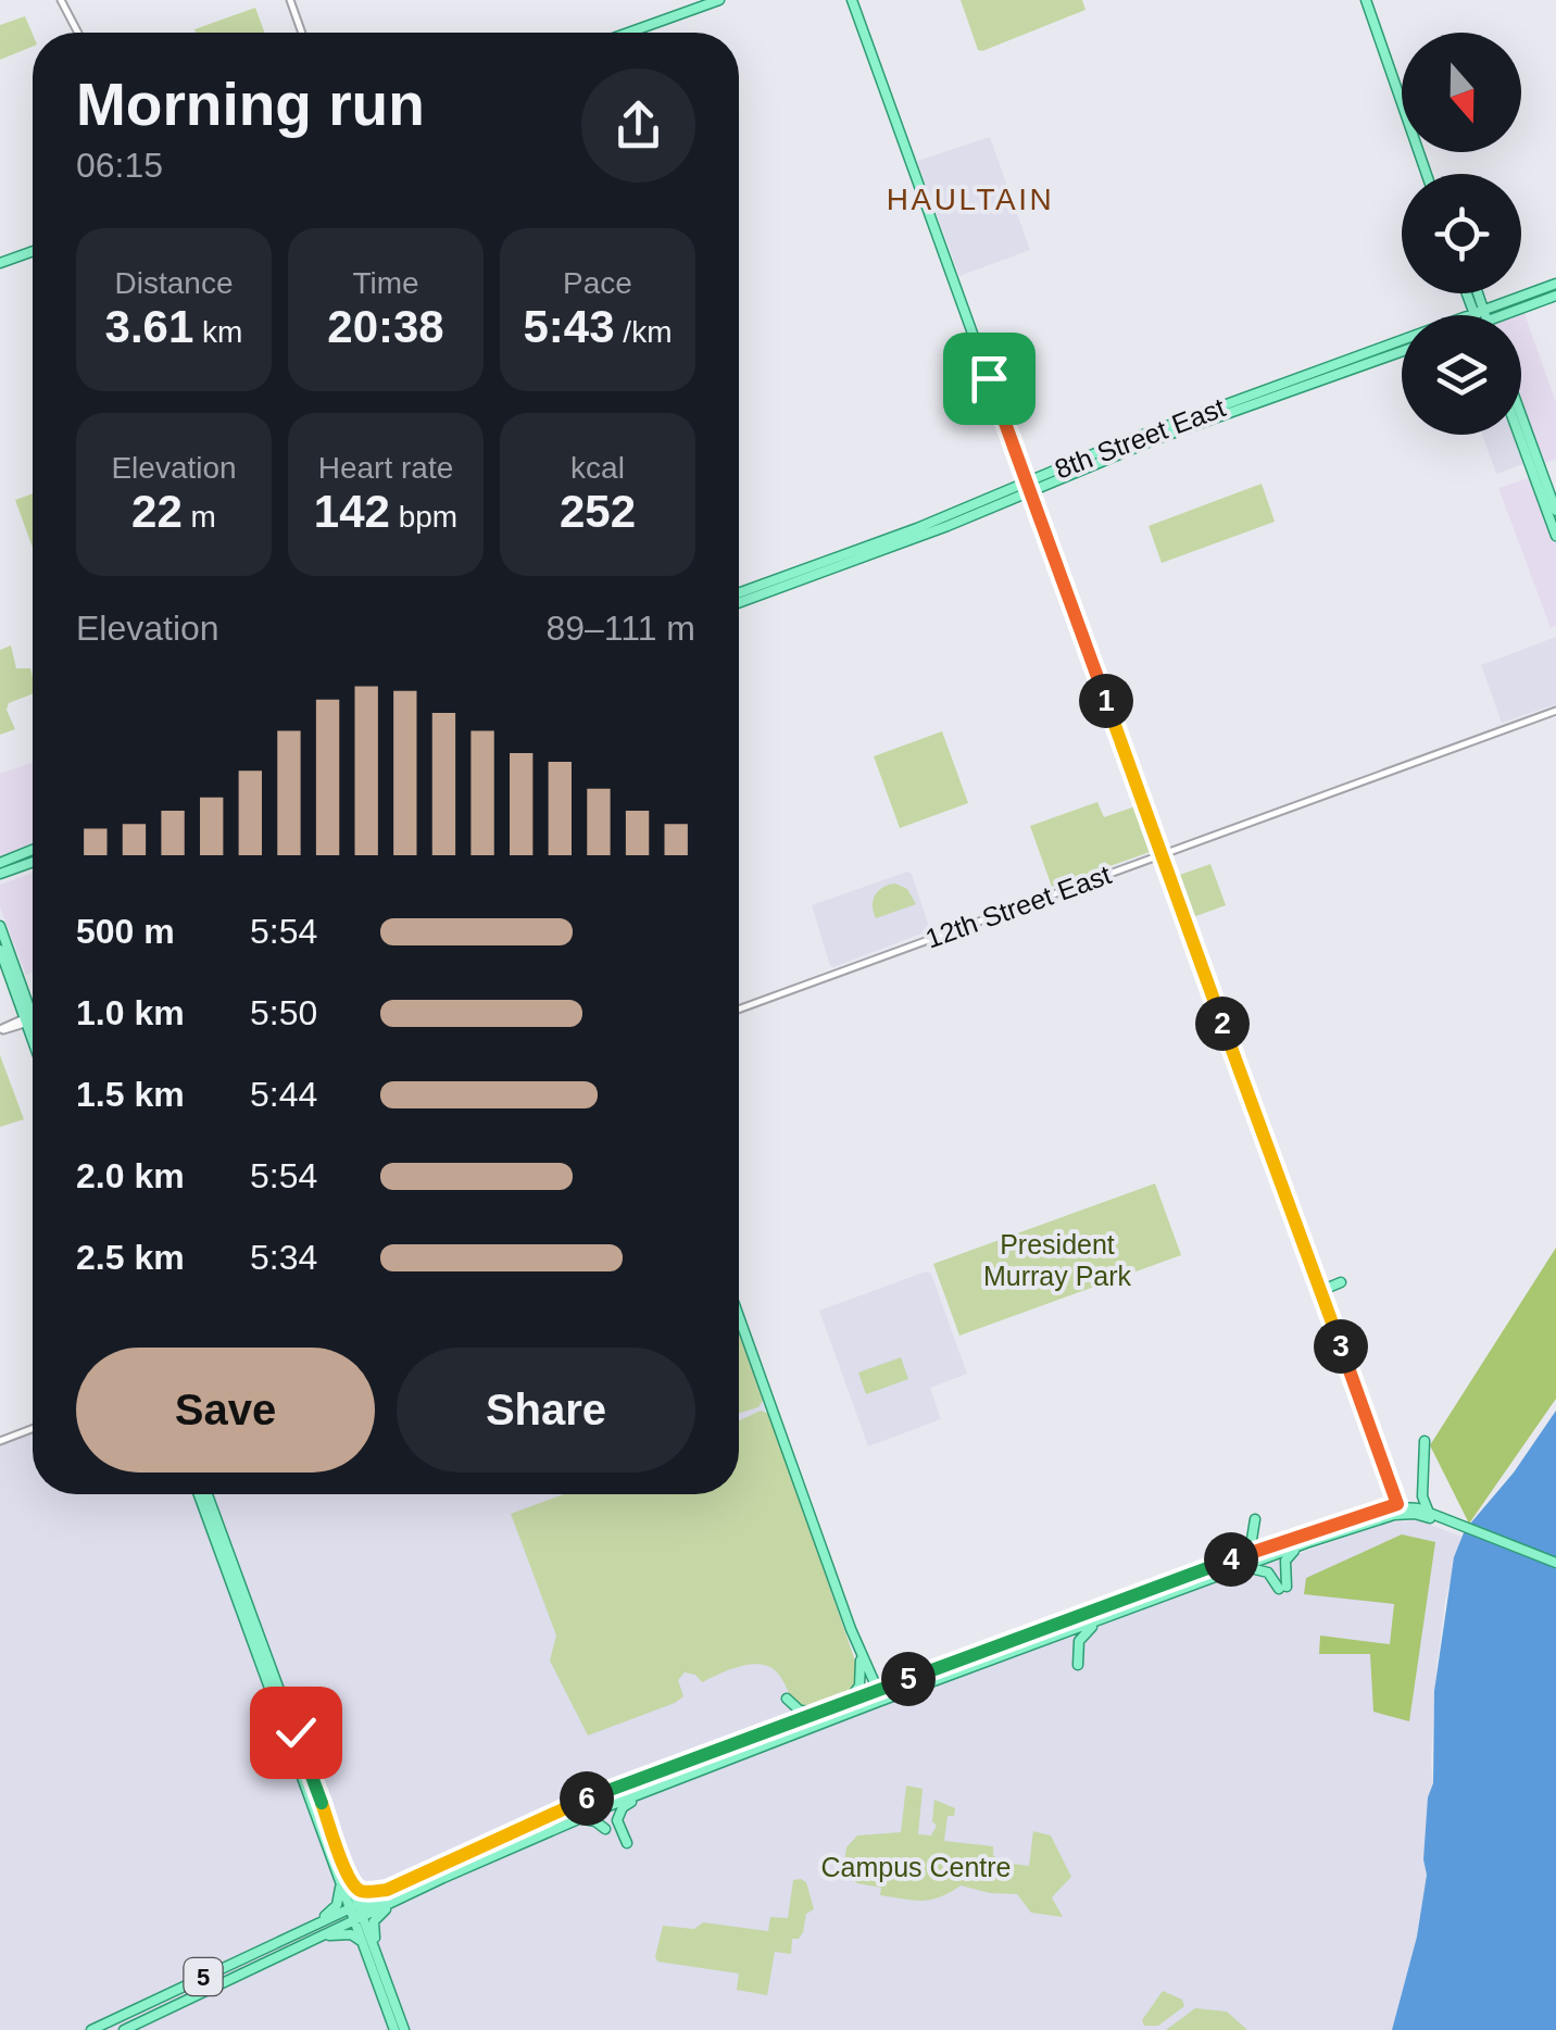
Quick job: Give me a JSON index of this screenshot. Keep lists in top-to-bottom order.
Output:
{
  "streets": {
    "main road": ["8th Street East", "5"],
    "street": ["12th Street East"]
  },
  "districts": ["HAULTAIN"],
  "parks": ["President Murray Park", "Campus Centre"],
  "north": "bottom",
  "page": {
    "heading": ["Morning run", "06:15"],
    "stats": [
      ["Distance", "3.61 km"],
      ["Time", "20:38"],
      ["Pace", "5:43 /km"],
      ["Elevation", "22 m"],
      ["Heart rate", "142 bpm"],
      ["kcal", "252"]
    ],
    "chart": ["Elevation", "89–111 m"],
    "pins": [
      "1",
      "2",
      "3",
      "4",
      "5",
      "6"
    ],
    "list": [
      {
        "name": "500 m",
        "note": "5:54"
      },
      {
        "name": "1.0 km",
        "note": "5:50"
      },
      {
        "name": "1.5 km",
        "note": "5:44"
      },
      {
        "name": "2.0 km",
        "note": "5:54"
      },
      {
        "name": "2.5 km",
        "note": "5:34"
      }
    ],
    "buttons": ["Save", "Share"]
  }
}
